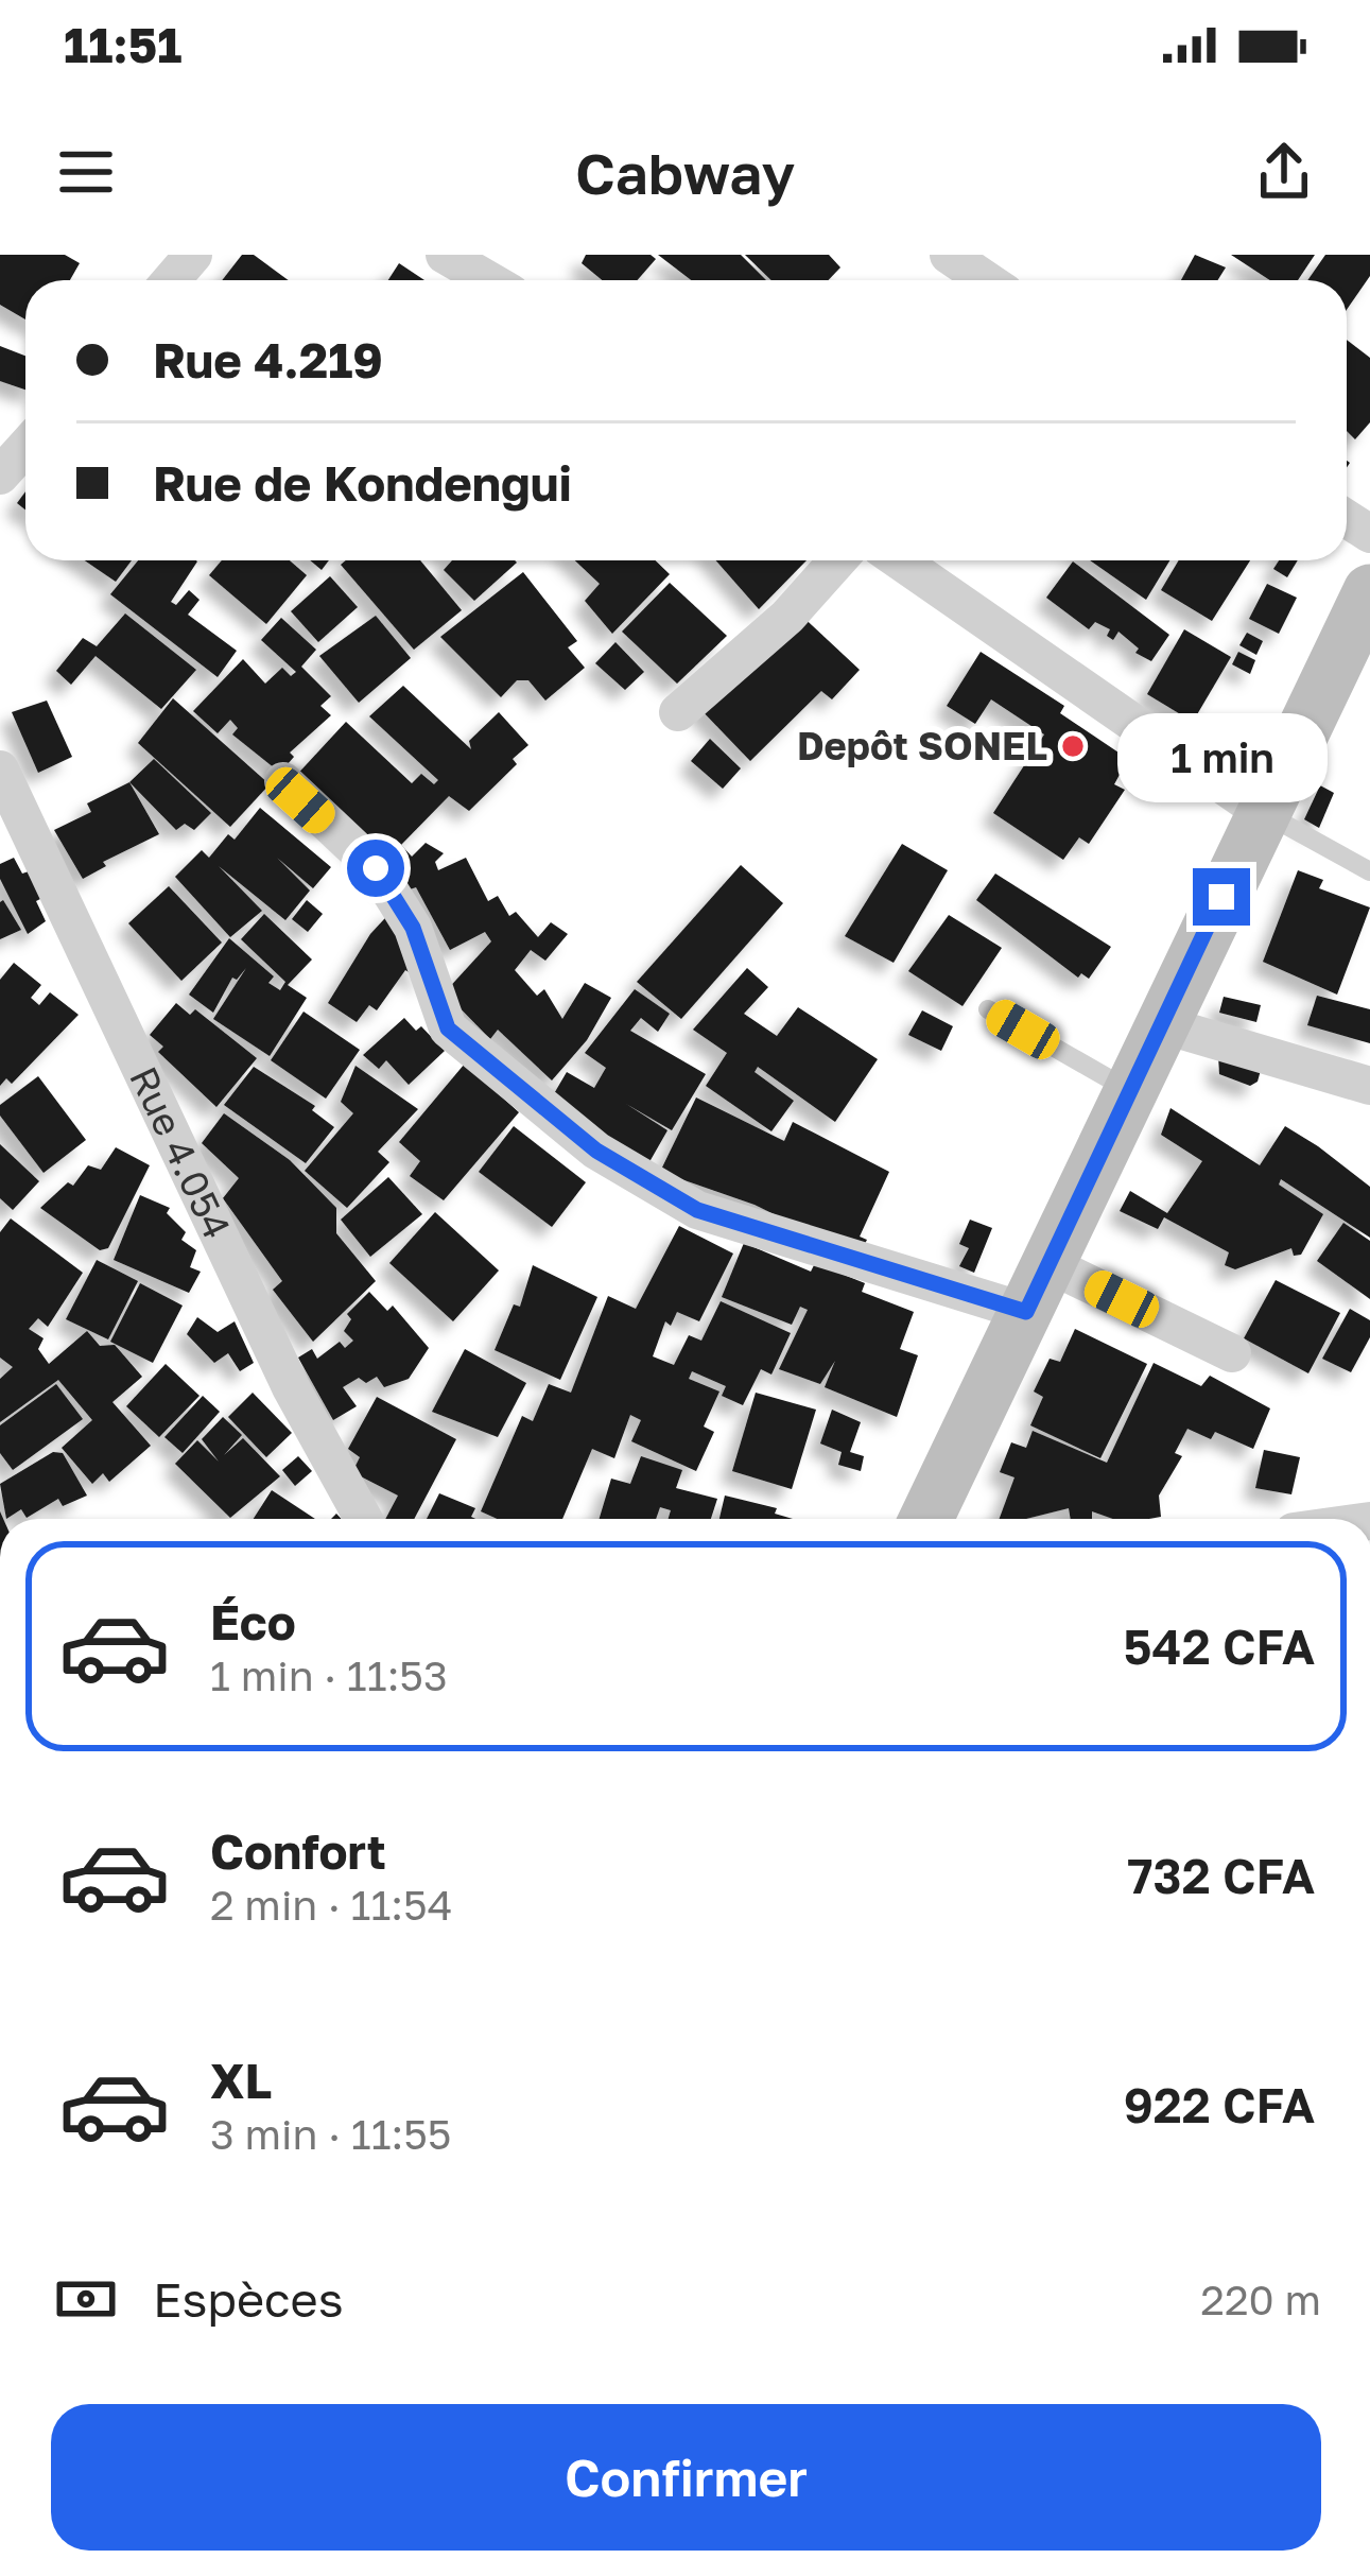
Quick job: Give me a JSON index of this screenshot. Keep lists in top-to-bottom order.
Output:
{
  "streets": {
    "street": ["Rue 4.054"]
  },
  "places": ["Depôt SONEL"],
  "page": {
    "status": "11:51",
    "header": "Cabway",
    "banner": ["Rue 4.219", "Rue de Kondengui"],
    "bubble": "1 min",
    "list": [
      {
        "name": "Éco",
        "note": "1 min · 11:53",
        "value": "542 CFA"
      },
      {
        "name": "Confort",
        "note": "2 min · 11:54",
        "value": "732 CFA"
      },
      {
        "name": "XL",
        "note": "3 min · 11:55",
        "value": "922 CFA"
      }
    ],
    "pay": ["Espèces", "220 m"],
    "buttons": "Confirmer"
  }
}
